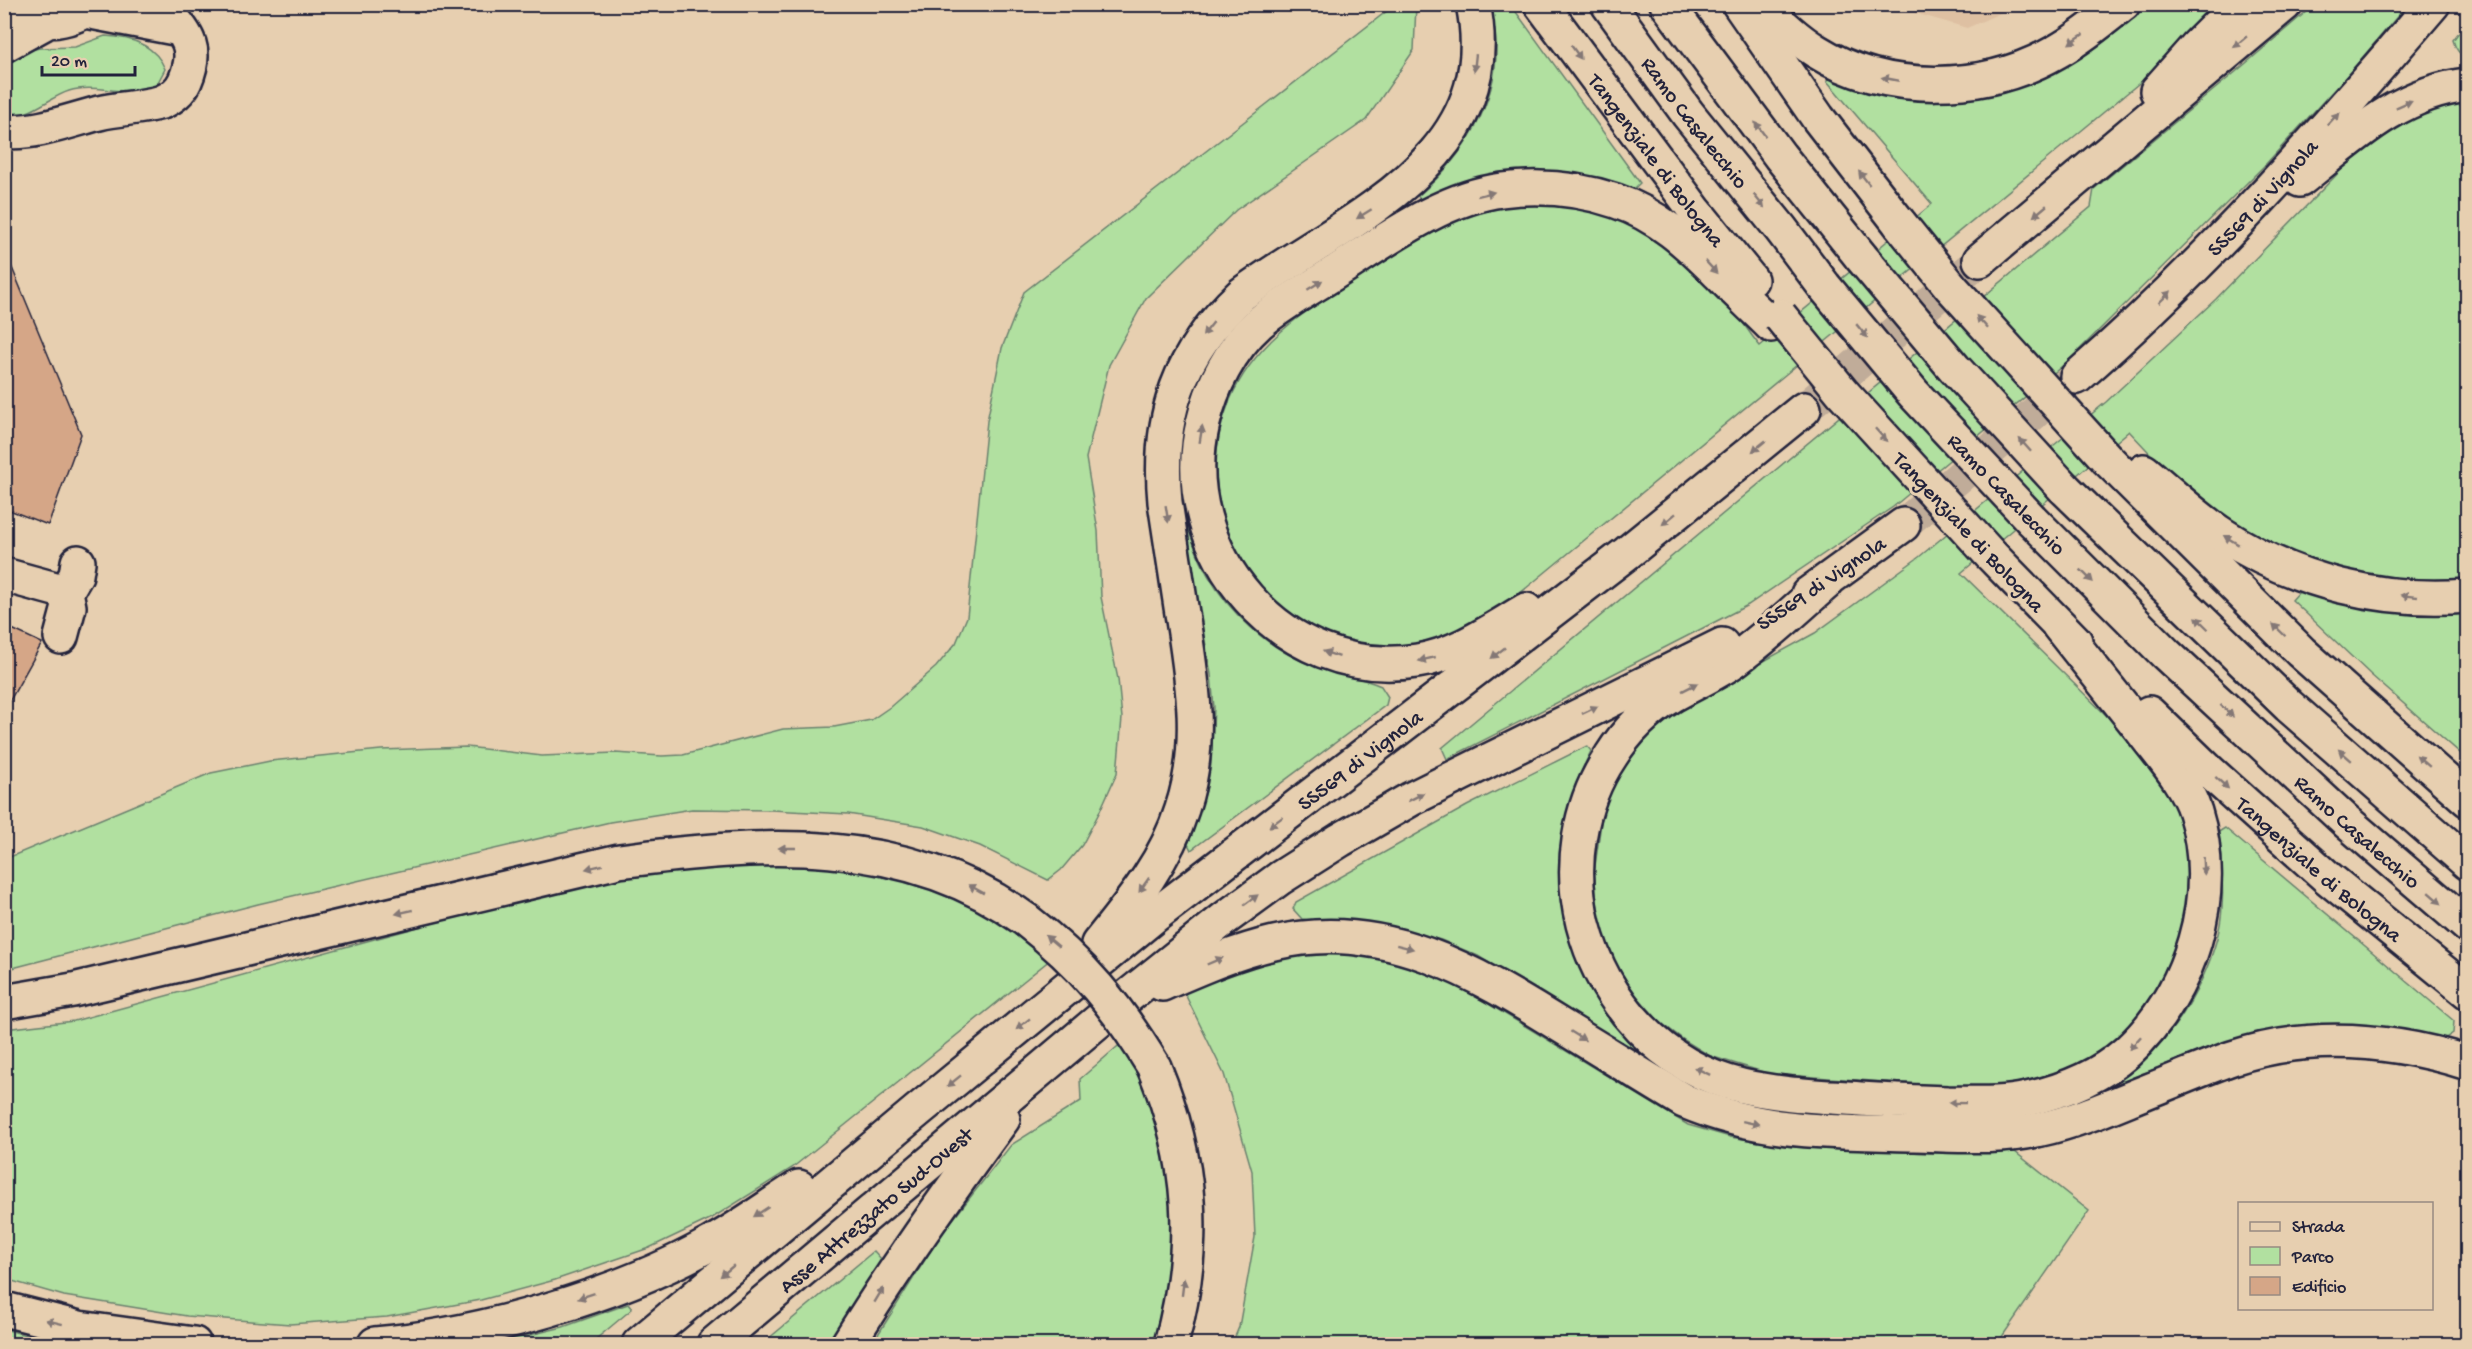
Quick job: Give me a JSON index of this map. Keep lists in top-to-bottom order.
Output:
{
  "streets": {
    "main road": [
      "Ramo Casalecchio",
      "Tangenziale di Bologna",
      "SS569 di Vignola",
      "Asse Attrezzato Sud-Ovest"
    ]
  },
  "crossings": [
    ["SS569 di Vignola", "Asse Attrezzato Sud-Ovest"]
  ],
  "legend": ["Strada", "Parco", "Edificio"],
  "scale_bar": "20 m"
}
